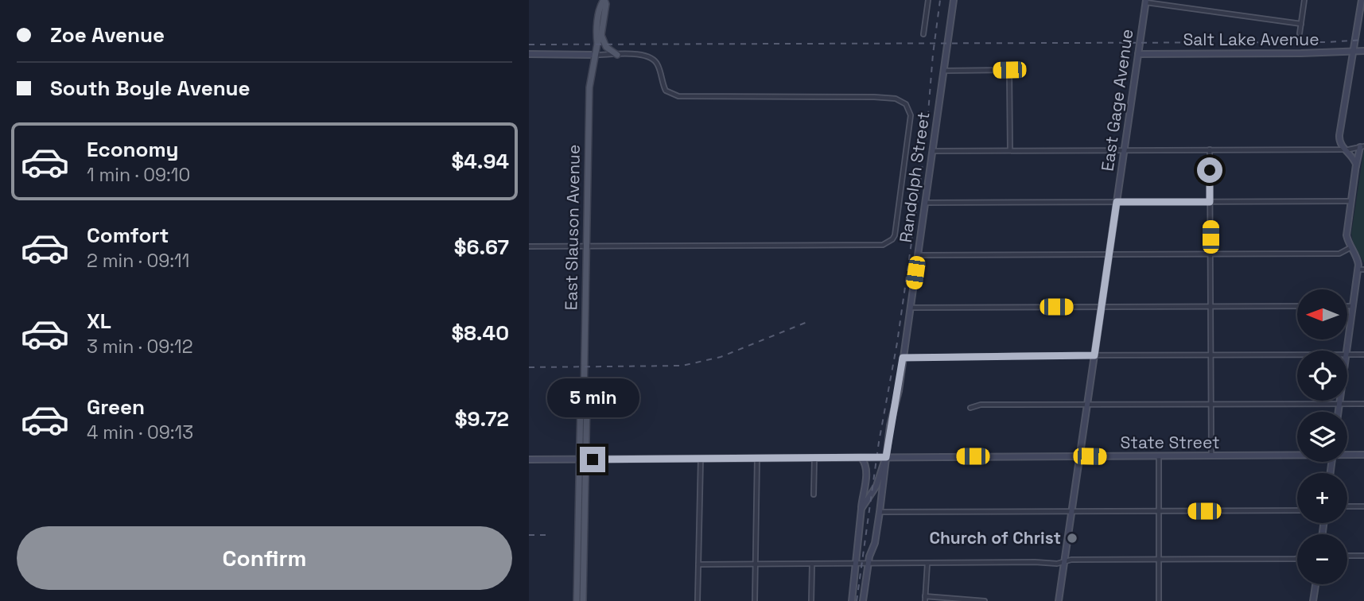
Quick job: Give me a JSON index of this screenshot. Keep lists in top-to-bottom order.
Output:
{
  "streets": {
    "main road": ["East Slauson Avenue"],
    "street": [
      "Salt Lake Avenue",
      "East Gage Avenue",
      "Randolph Street",
      "State Street"
    ]
  },
  "crossings": [
    ["Salt Lake Avenue", "East Gage Avenue"],
    ["East Gage Avenue", "State Street"],
    ["Randolph Street", "State Street"],
    ["East Slauson Avenue", "State Street"]
  ],
  "places": ["Church of Christ"],
  "north": "left",
  "page": {
    "banner": ["Zoe Avenue", "South Boyle Avenue"],
    "list": [
      {
        "name": "Economy",
        "note": "1 min · 09:10",
        "value": "$4.94"
      },
      {
        "name": "Comfort",
        "note": "2 min · 09:11",
        "value": "$6.67"
      },
      {
        "name": "XL",
        "note": "3 min · 09:12",
        "value": "$8.40"
      },
      {
        "name": "Green",
        "note": "4 min · 09:13",
        "value": "$9.72"
      }
    ],
    "map_buttons": ["+", "−"],
    "bubble": "5 min",
    "buttons": "Confirm"
  }
}
